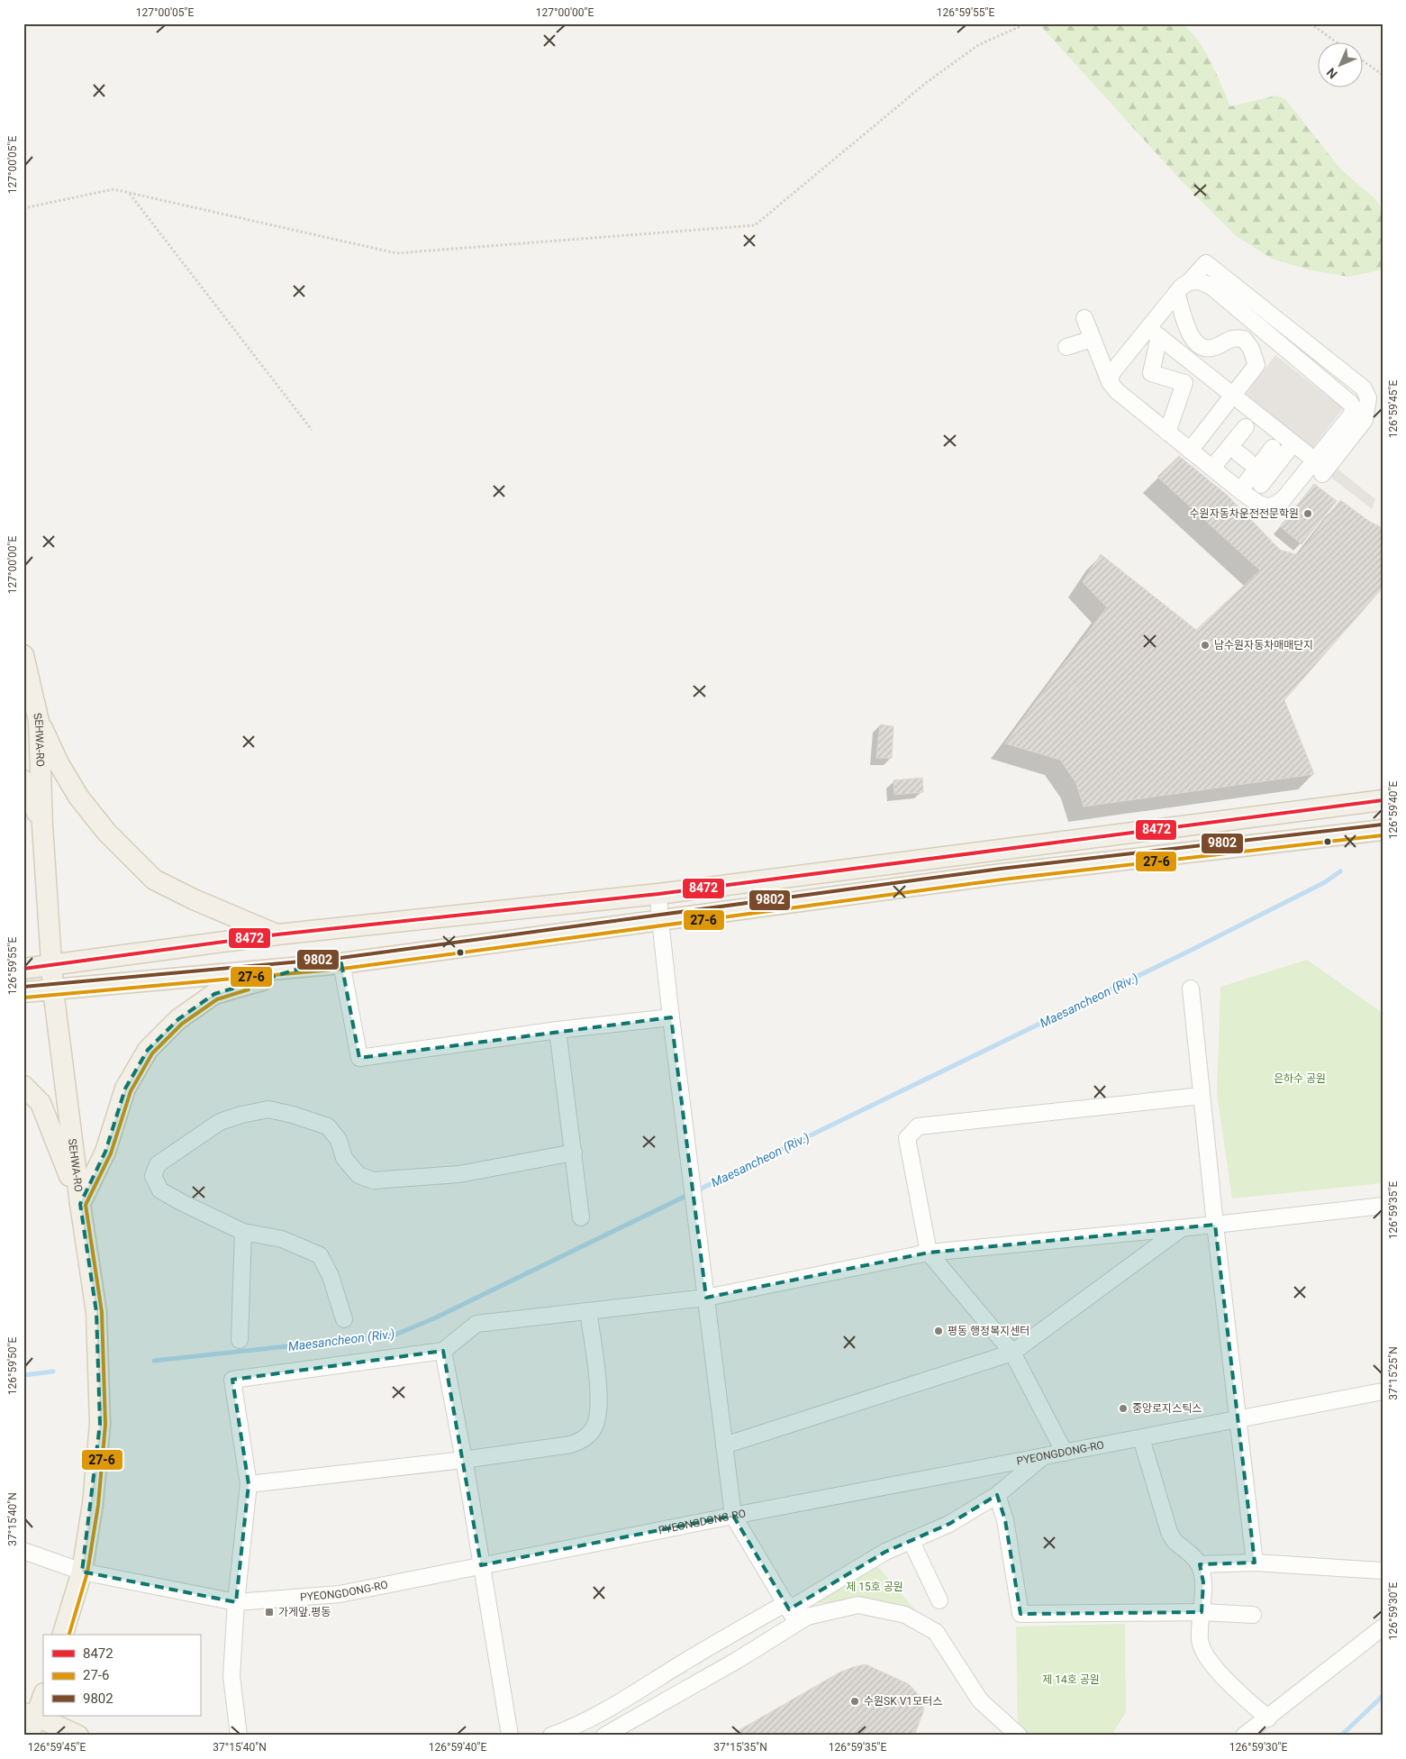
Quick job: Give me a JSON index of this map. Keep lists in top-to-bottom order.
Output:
{
  "streets": {
    "main road": ["SEHWA-RO"],
    "street": ["PYEONGDONG-RO"]
  },
  "crossings": [
    ["SEHWA-RO", "PYEONGDONG-RO"]
  ],
  "water": ["Maesancheon (Riv.)"],
  "parks": ["은하수 공원", "제 15호 공원", "제 14호 공원"],
  "places": {
    "other": [
      "수원자동차운전전문학원",
      "남수원자동차매매단지",
      "평동 행정복지센터",
      "중앙로지스틱스",
      "수원SK V1모터스"
    ],
    "transit": ["가게앞.평동"]
  },
  "lines": ["transit line 8472", "transit line 9802", "transit line 27-6"],
  "legend": ["8472", "27-6", "9802"],
  "north": "bottom left",
  "coordinates": [
    "127°00'05\"E",
    "127°00'00\"E",
    "126°59'55\"E",
    "126°59'45\"E",
    "126°59'40\"E",
    "126°59'35\"E",
    "126°59'50\"E",
    "37°15'25\"N",
    "37°15'40\"N",
    "126°59'30\"E",
    "37°15'35\"N"
  ]
}
